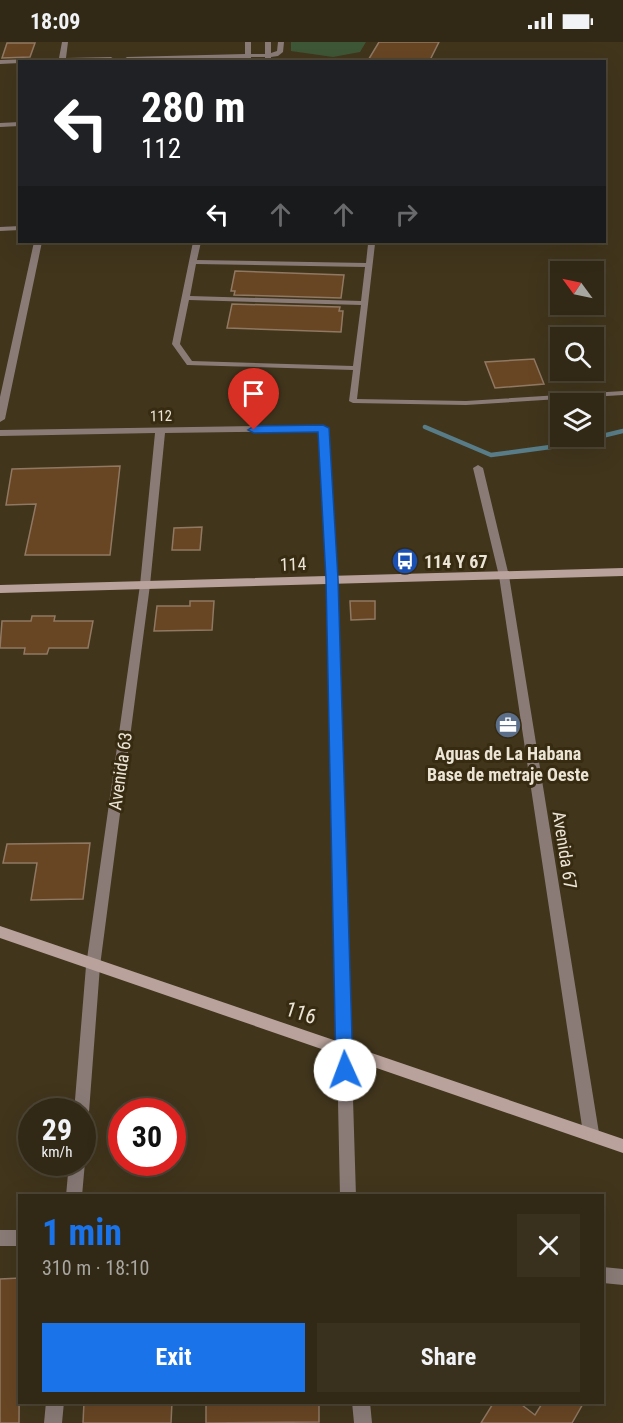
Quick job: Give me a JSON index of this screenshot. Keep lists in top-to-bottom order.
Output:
{
  "streets": {
    "main road": ["114", "116"],
    "street": ["112", "Avenida 63", "Avenida 67"]
  },
  "crossings": [
    ["112", "114"],
    ["112", "Avenida 63"],
    ["114", "Avenida 63"],
    ["114", "Avenida 67"],
    ["Avenida 63", "116"],
    ["Avenida 67", "116"]
  ],
  "places": {
    "bus stop": ["114 Y 67"],
    "office": ["Aguas de La Habana Base de metraje Oeste"]
  },
  "north": "top left",
  "page": {
    "status": "18:09",
    "turn": ["280 m", "112"],
    "speed": "29 km/h",
    "limit": "30",
    "heading": ["1 min", "310 m · 18:10"],
    "buttons": ["Exit", "Share"]
  }
}
